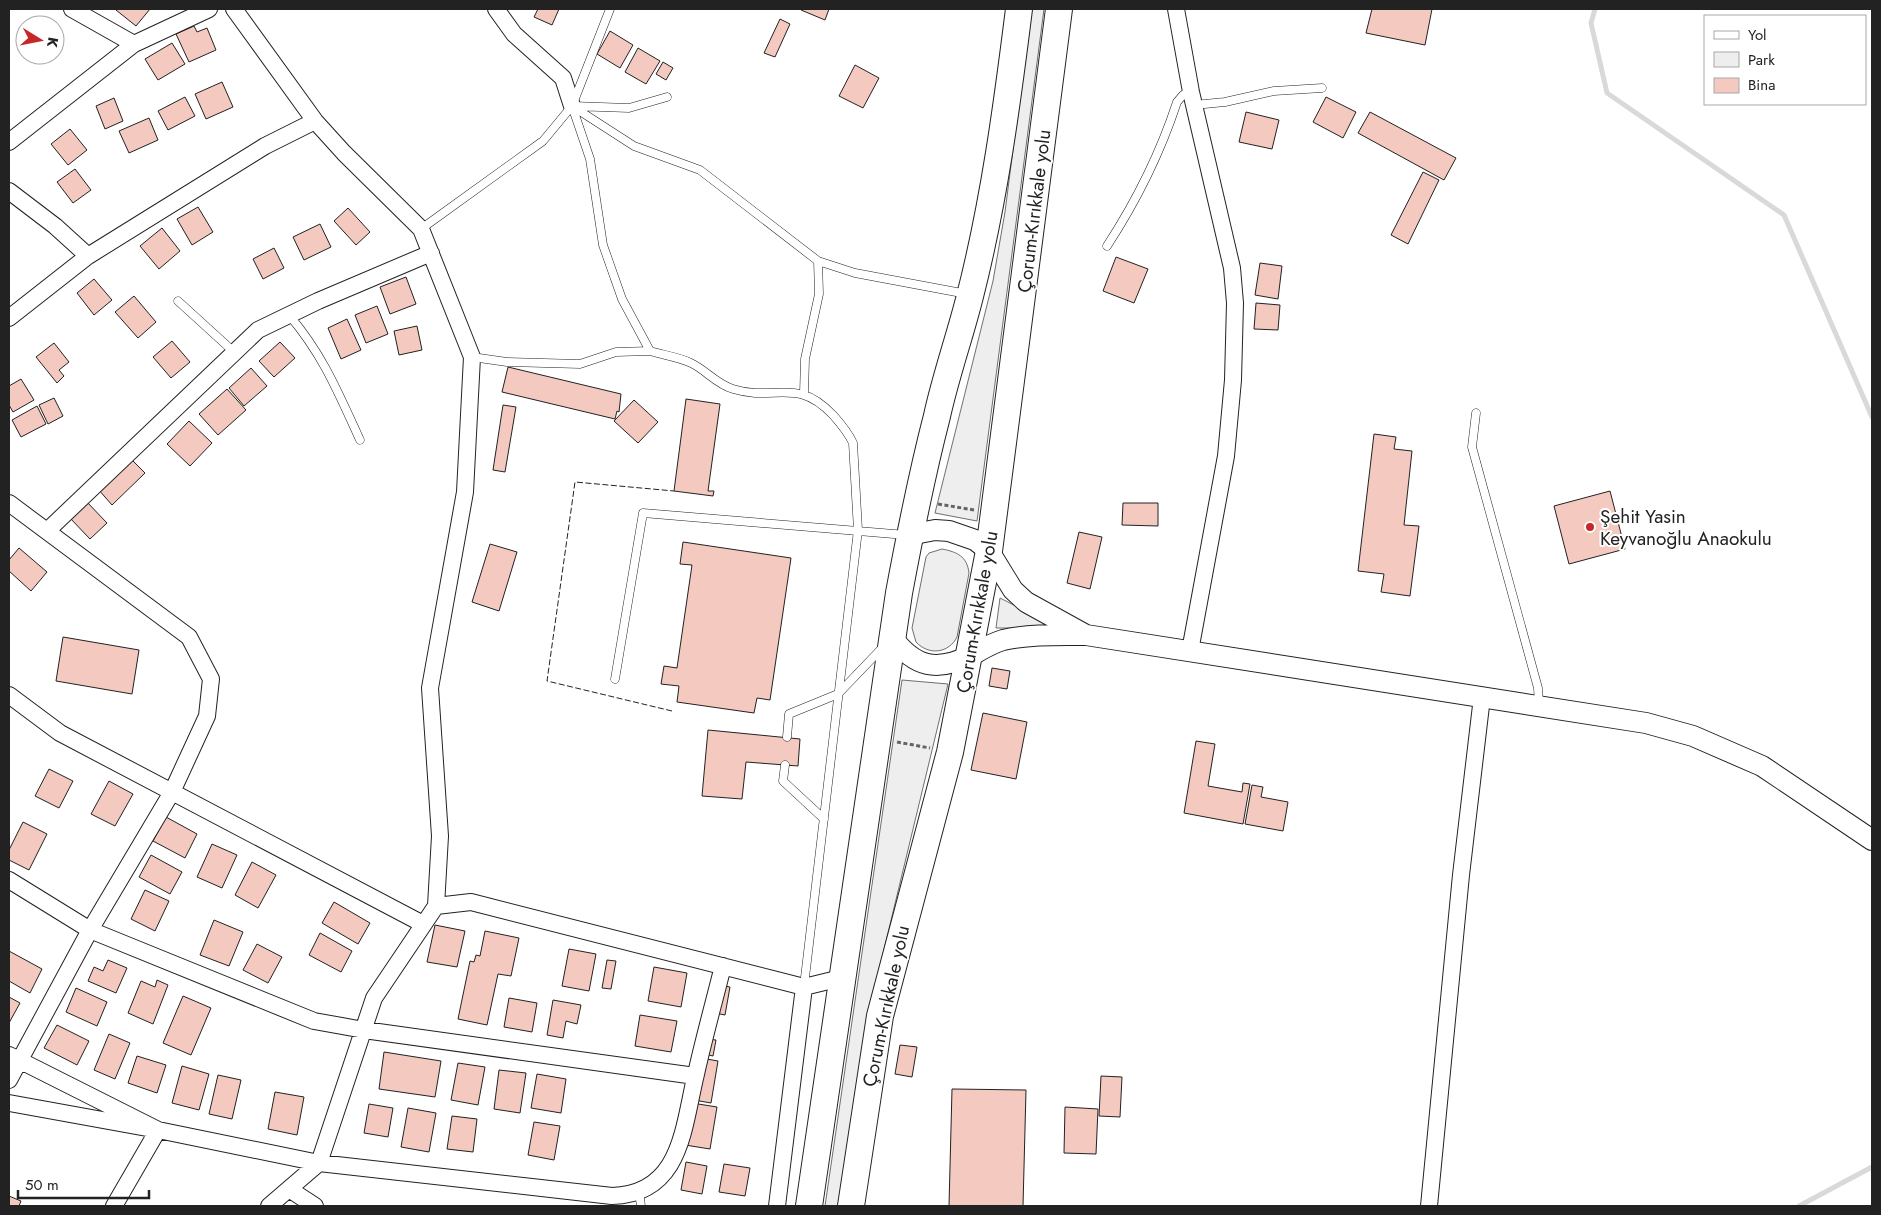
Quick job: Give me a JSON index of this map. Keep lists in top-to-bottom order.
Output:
{
  "streets": {
    "highway": ["Çorum-Kırıkkale yolu"]
  },
  "places": ["Şehit Yasin Keyvanoğlu Anaokulu"],
  "legend": ["Yol", "Park", "Bina"],
  "scale_bar": "50 m",
  "north": "right"
}
